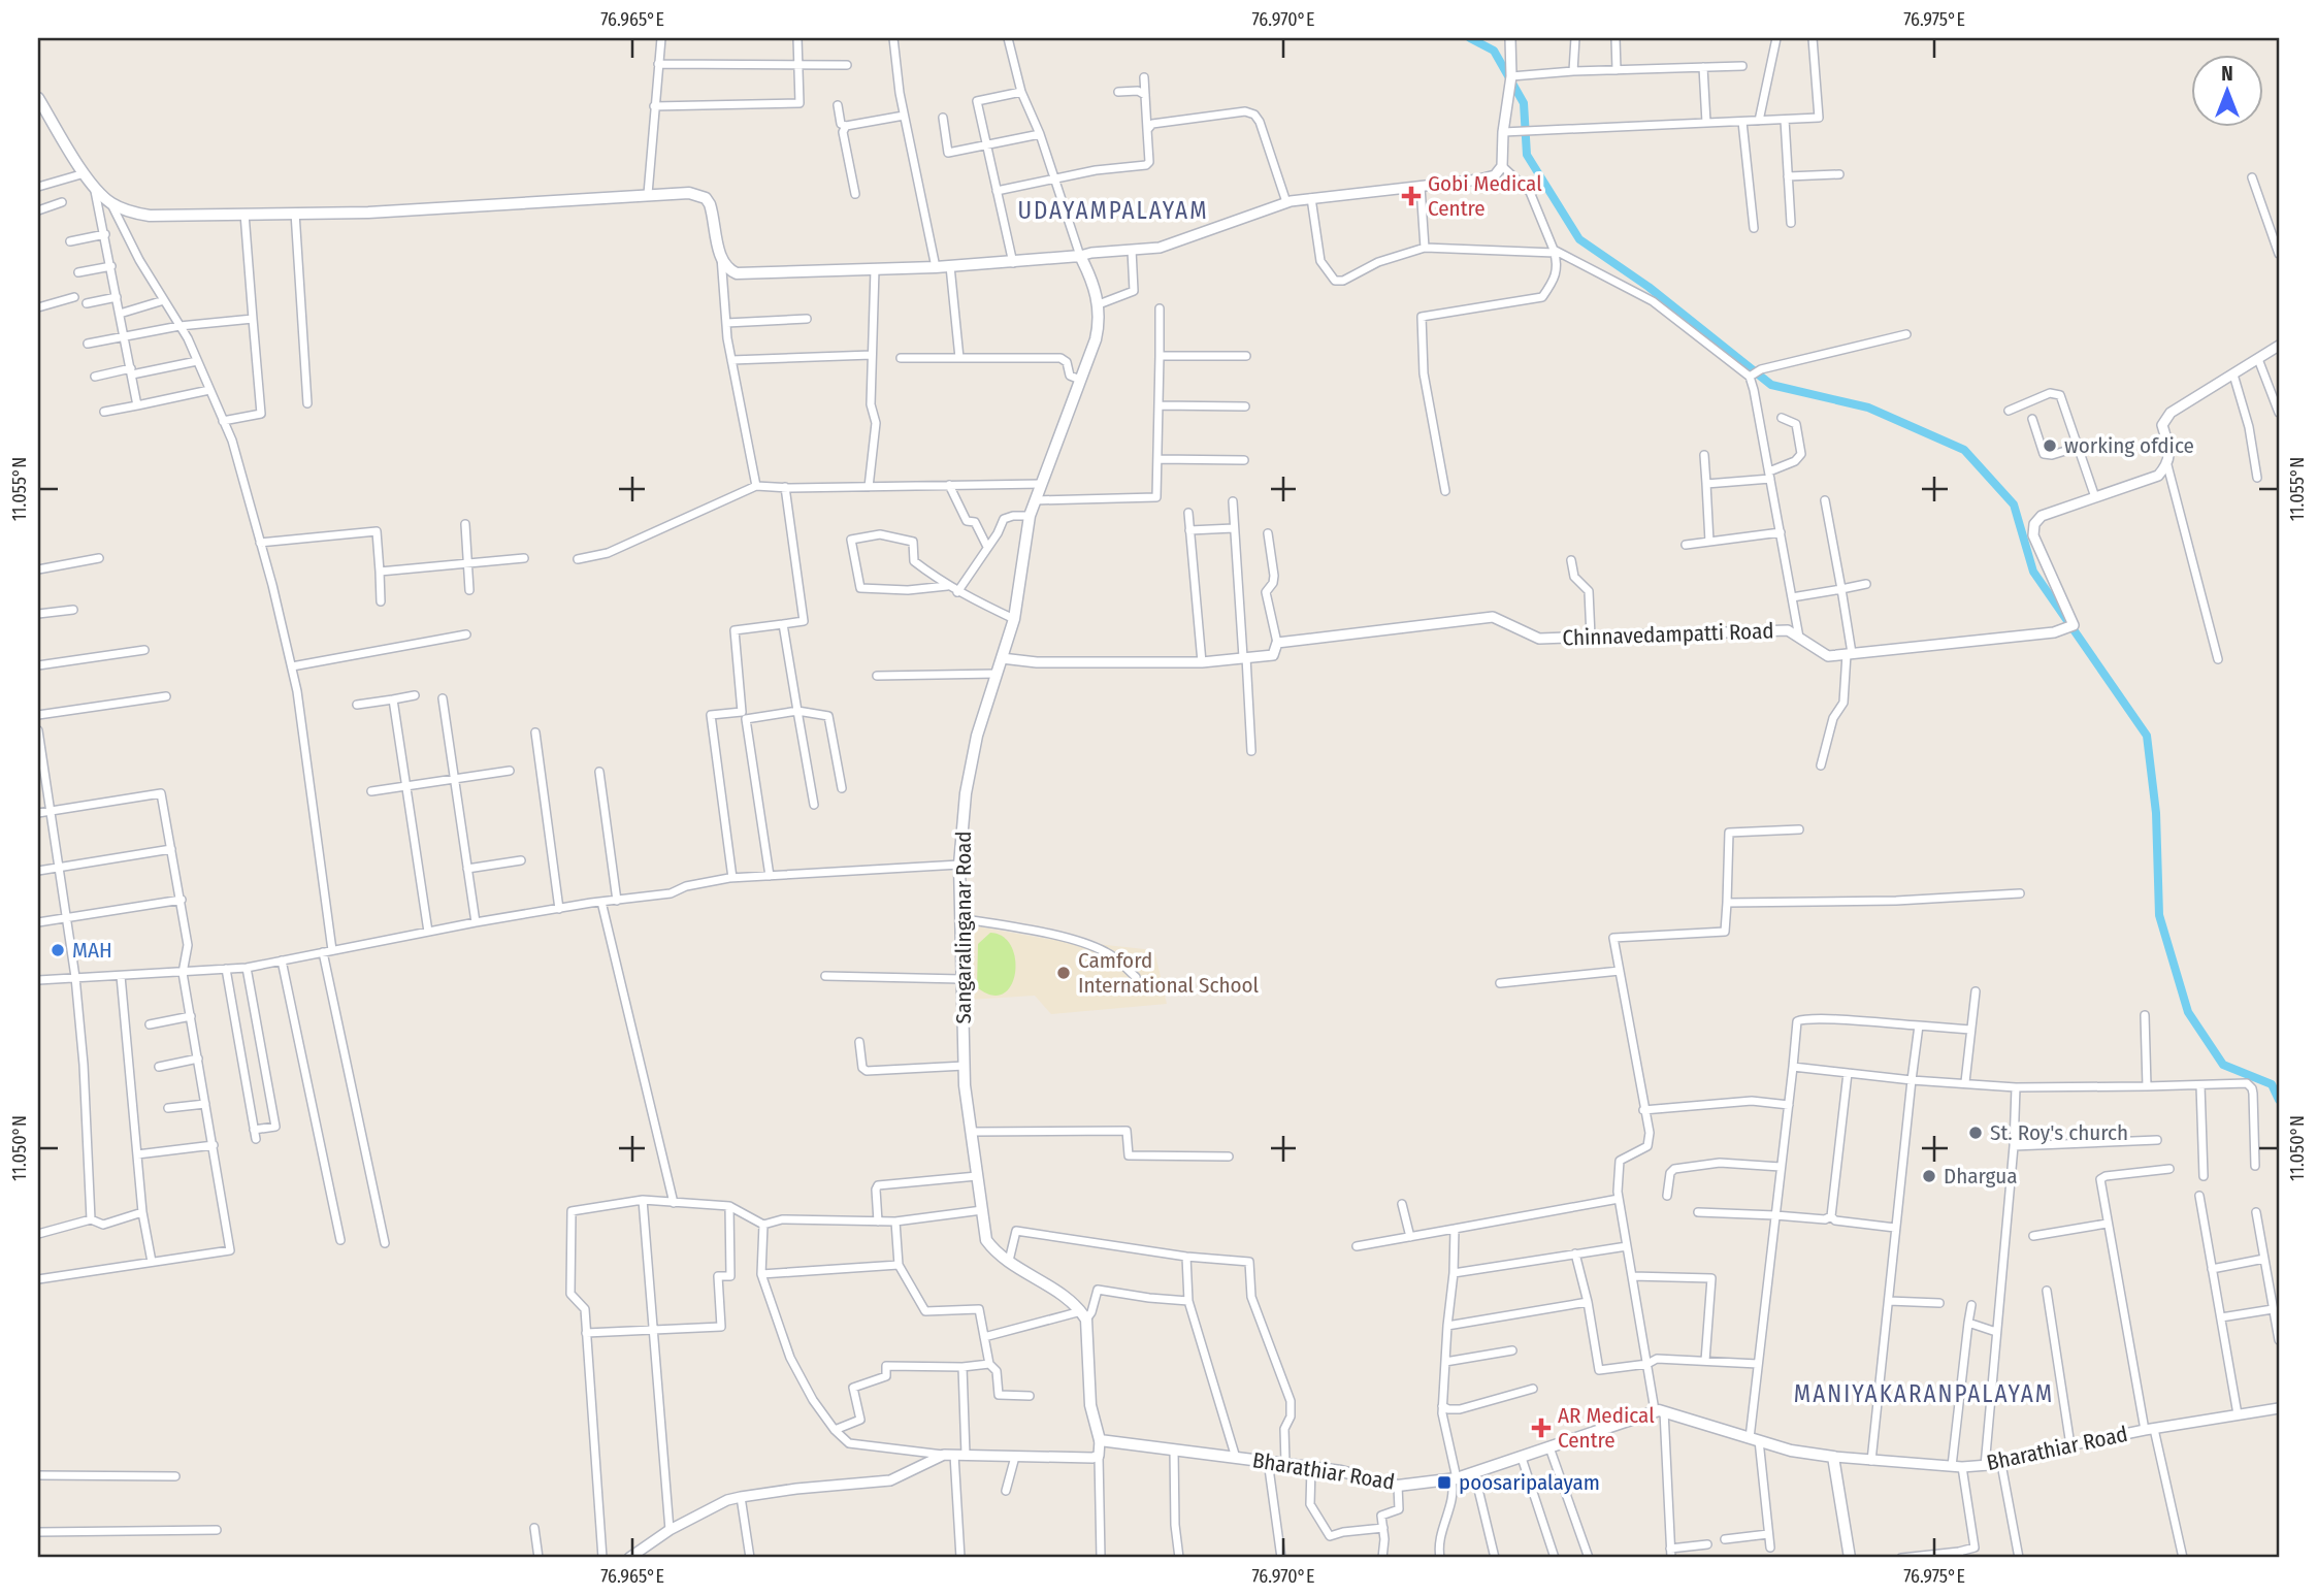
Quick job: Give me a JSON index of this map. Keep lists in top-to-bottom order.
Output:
{
  "streets": {
    "main road": ["Sangaralinganar Road", "Bharathiar Road"],
    "street": ["Chinnavedampatti Road"]
  },
  "crossings": [
    ["Chinnavedampatti Road", "Sangaralinganar Road"]
  ],
  "districts": ["UDAYAMPALAYAM", "MANIYAKARANPALAYAM"],
  "places": {
    "health": ["Gobi Medical Centre", "AR Medical Centre"],
    "other": [
      "working ofdice",
      "MAH",
      "Camford International School",
      "St. Roy's church",
      "Dhargua"
    ],
    "transit": ["poosaripalayam"]
  },
  "north": "top",
  "coordinates": [
    "76.965°E",
    "76.970°E",
    "76.975°E",
    "11.055°N",
    "11.050°N"
  ]
}
